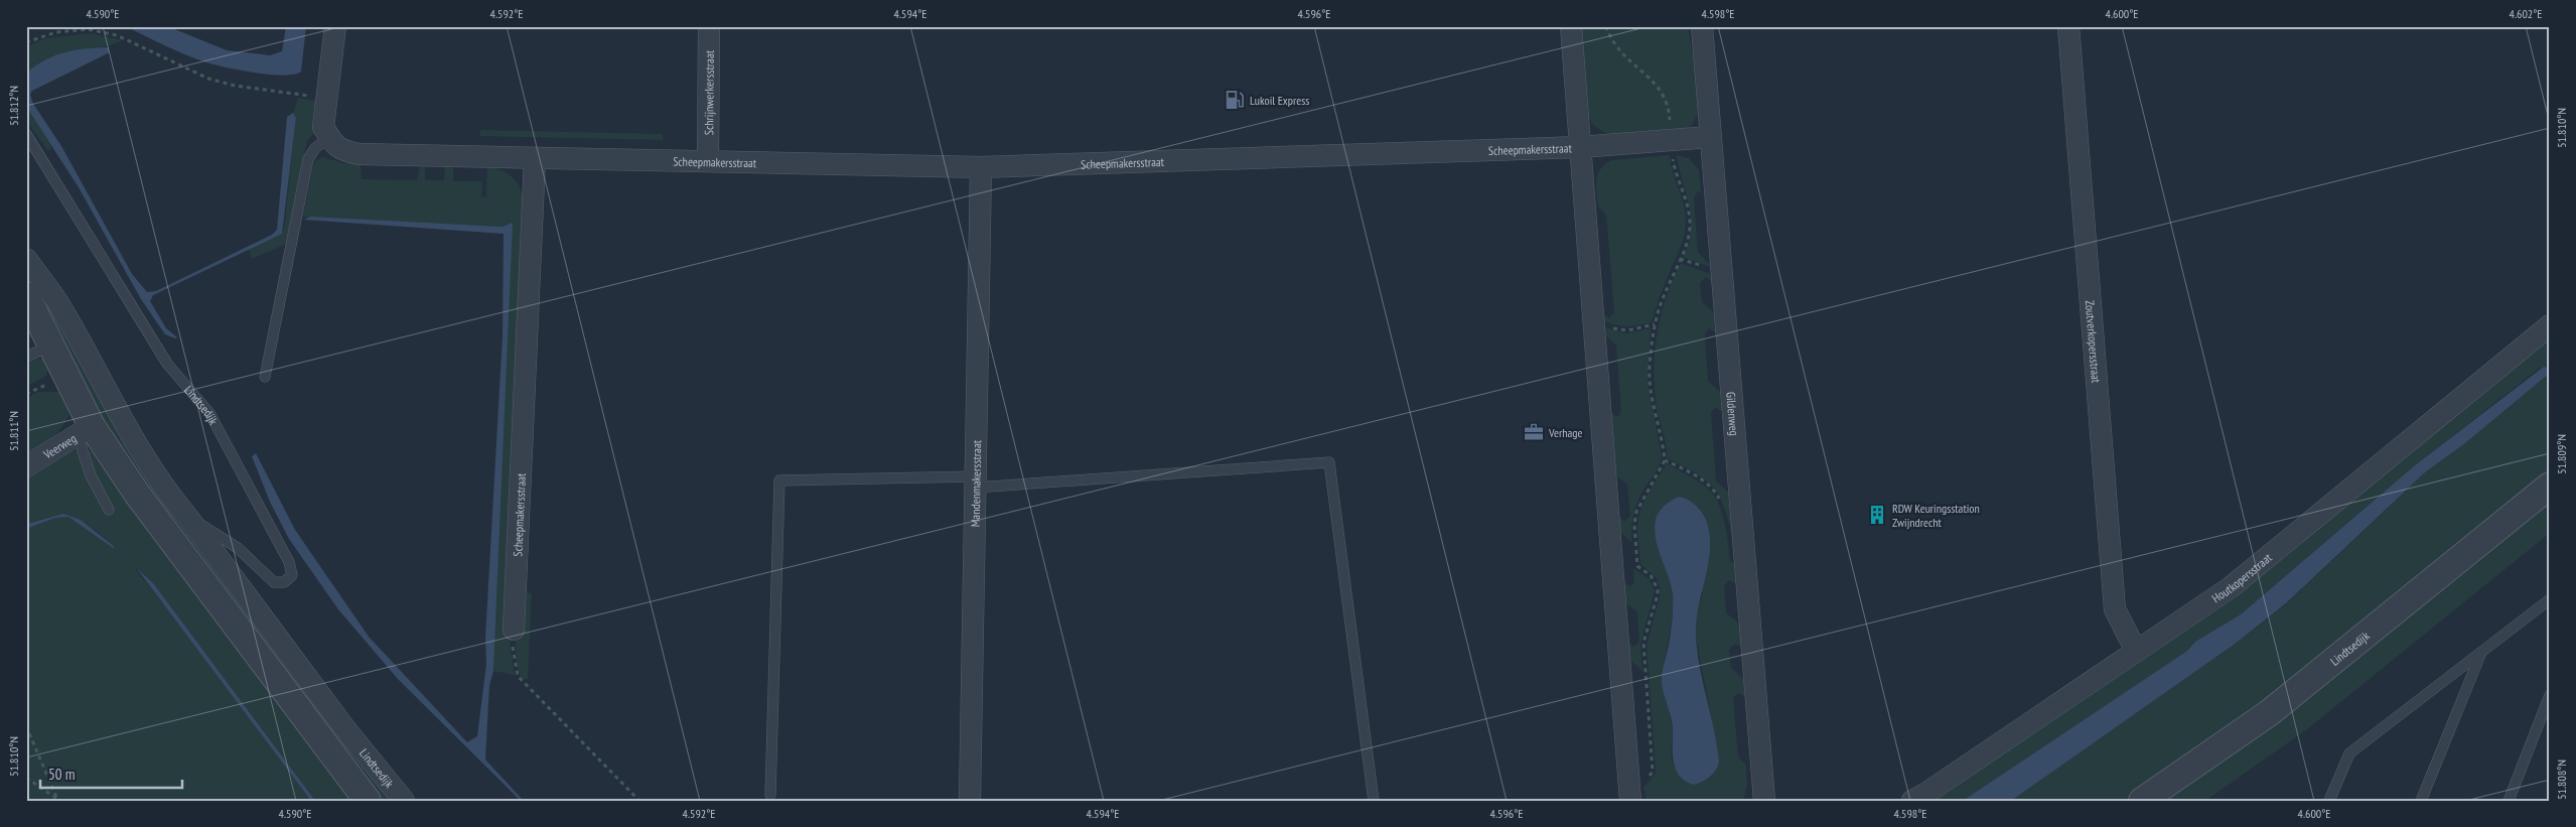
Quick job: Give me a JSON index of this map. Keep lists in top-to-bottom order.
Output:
{
  "streets": {
    "street": [
      "Schrijnwerkersstraat",
      "Scheepmakersstraat",
      "Zoutverkopersstraat",
      "Lindtsedijk",
      "Gildenweg",
      "Veerweg",
      "Mandenmakersstraat",
      "Houtkopersstraat"
    ]
  },
  "crossings": [
    ["Schrijnwerkersstraat", "Scheepmakersstraat"],
    ["Scheepmakersstraat", "Gildenweg"],
    ["Scheepmakersstraat", "Mandenmakersstraat"],
    ["Zoutverkopersstraat", "Houtkopersstraat"]
  ],
  "places": {
    "fuel station": ["Lukoil Express"],
    "office": ["Verhage"],
    "building": ["RDW Keuringsstation Zwijndrecht"]
  },
  "scale_bar": "50 m",
  "coordinates": [
    "4.590°E",
    "4.592°E",
    "4.594°E",
    "4.596°E",
    "4.598°E",
    "4.600°E",
    "4.602°E",
    "51.812°N",
    "51.810°N",
    "51.811°N",
    "51.809°N",
    "51.808°N"
  ]
}
